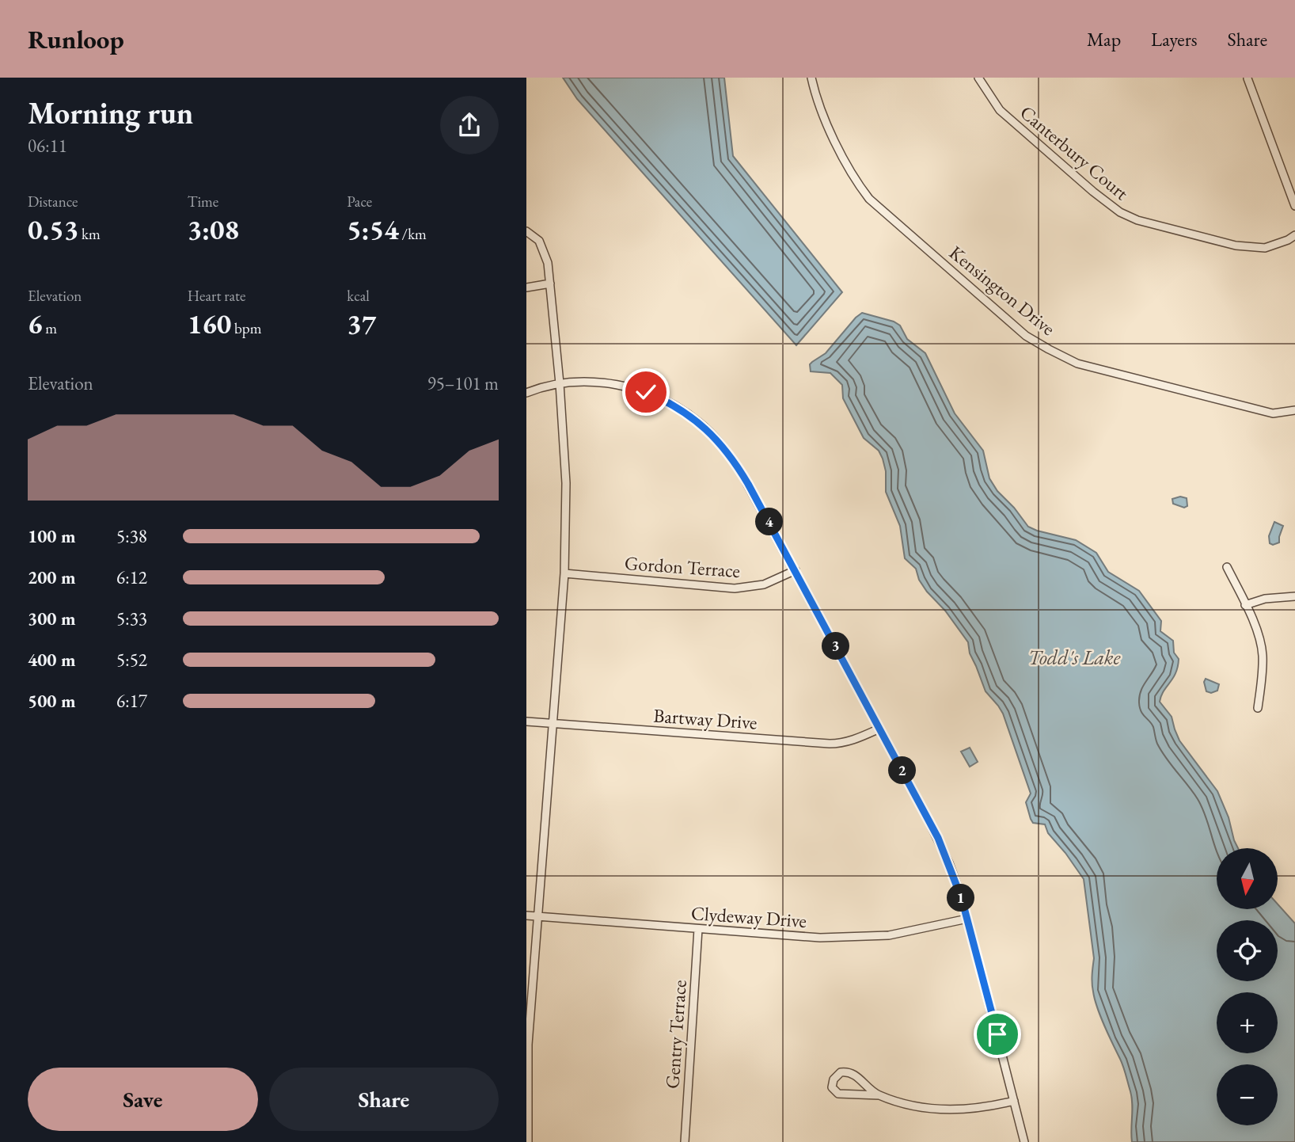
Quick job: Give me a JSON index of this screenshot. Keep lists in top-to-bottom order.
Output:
{
  "streets": {
    "street": [
      "Canterbury Court",
      "Kensington Drive",
      "Gordon Terrace",
      "Bartway Drive",
      "Clydeway Drive",
      "Gentry Terrace"
    ]
  },
  "crossings": [
    ["Clydeway Drive", "Gentry Terrace"]
  ],
  "water": ["Todd's Lake"],
  "north": "bottom",
  "page": {
    "header": "Runloop",
    "nav": ["Map", "Layers", "Share"],
    "heading": ["Morning run", "06:11"],
    "stats": [
      ["Distance", "0.53 km"],
      ["Time", "3:08"],
      ["Pace", "5:54 /km"],
      ["Elevation", "6 m"],
      ["Heart rate", "160 bpm"],
      ["kcal", "37"]
    ],
    "chart": ["Elevation", "95–101 m"],
    "pins": [
      "4",
      "3",
      "2",
      "1"
    ],
    "list": [
      {
        "name": "100 m",
        "note": "5:38"
      },
      {
        "name": "200 m",
        "note": "6:12"
      },
      {
        "name": "300 m",
        "note": "5:33"
      },
      {
        "name": "400 m",
        "note": "5:52"
      },
      {
        "name": "500 m",
        "note": "6:17"
      }
    ],
    "map_buttons": ["+", "−"],
    "buttons": ["Save", "Share"]
  }
}
